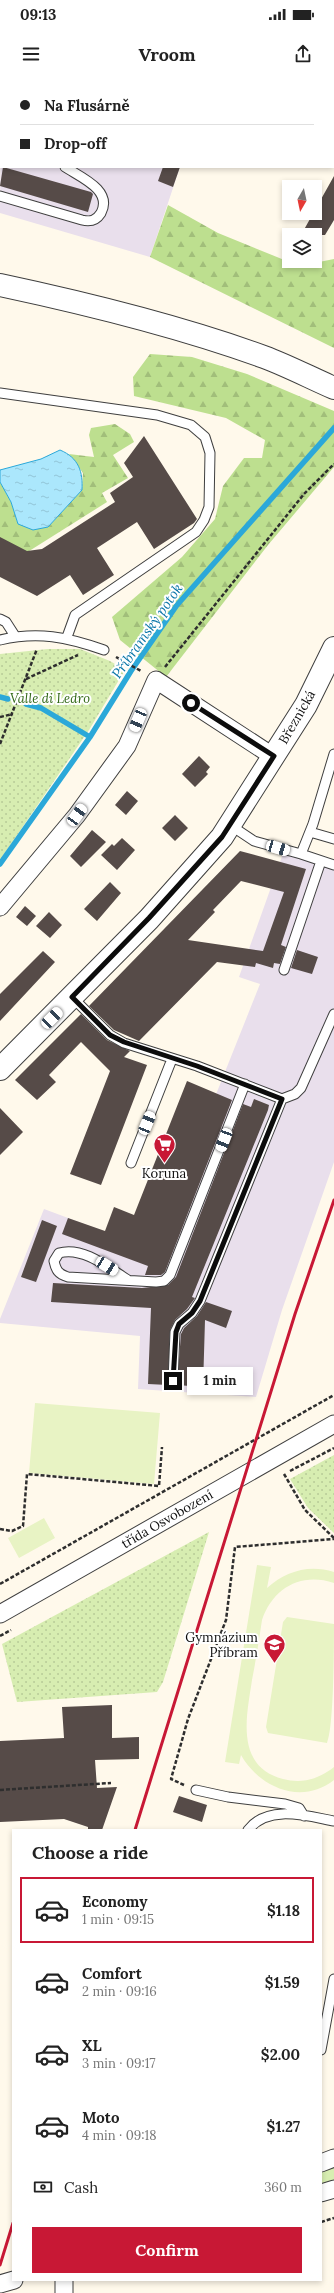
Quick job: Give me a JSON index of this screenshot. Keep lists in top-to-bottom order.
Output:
{
  "streets": {
    "street": ["Březnická", "třída Osvobození"]
  },
  "water": ["Příbramský potok"],
  "parks": ["Valle di Ledro"],
  "places": {
    "supermarket": ["Koruna"],
    "school or university": ["Gymnázium Příbram"]
  },
  "north": "bottom",
  "page": {
    "status": "09:13",
    "header": "Vroom",
    "banner": ["Na Flusárně", "Drop-off"],
    "bubble": "1 min",
    "heading": "Choose a ride",
    "list": [
      {
        "name": "Economy",
        "note": "1 min · 09:15",
        "value": "$1.18"
      },
      {
        "name": "Comfort",
        "note": "2 min · 09:16",
        "value": "$1.59"
      },
      {
        "name": "XL",
        "note": "3 min · 09:17",
        "value": "$2.00"
      },
      {
        "name": "Moto",
        "note": "4 min · 09:18",
        "value": "$1.27"
      }
    ],
    "pay": ["Cash", "360 m"],
    "buttons": "Confirm"
  }
}
